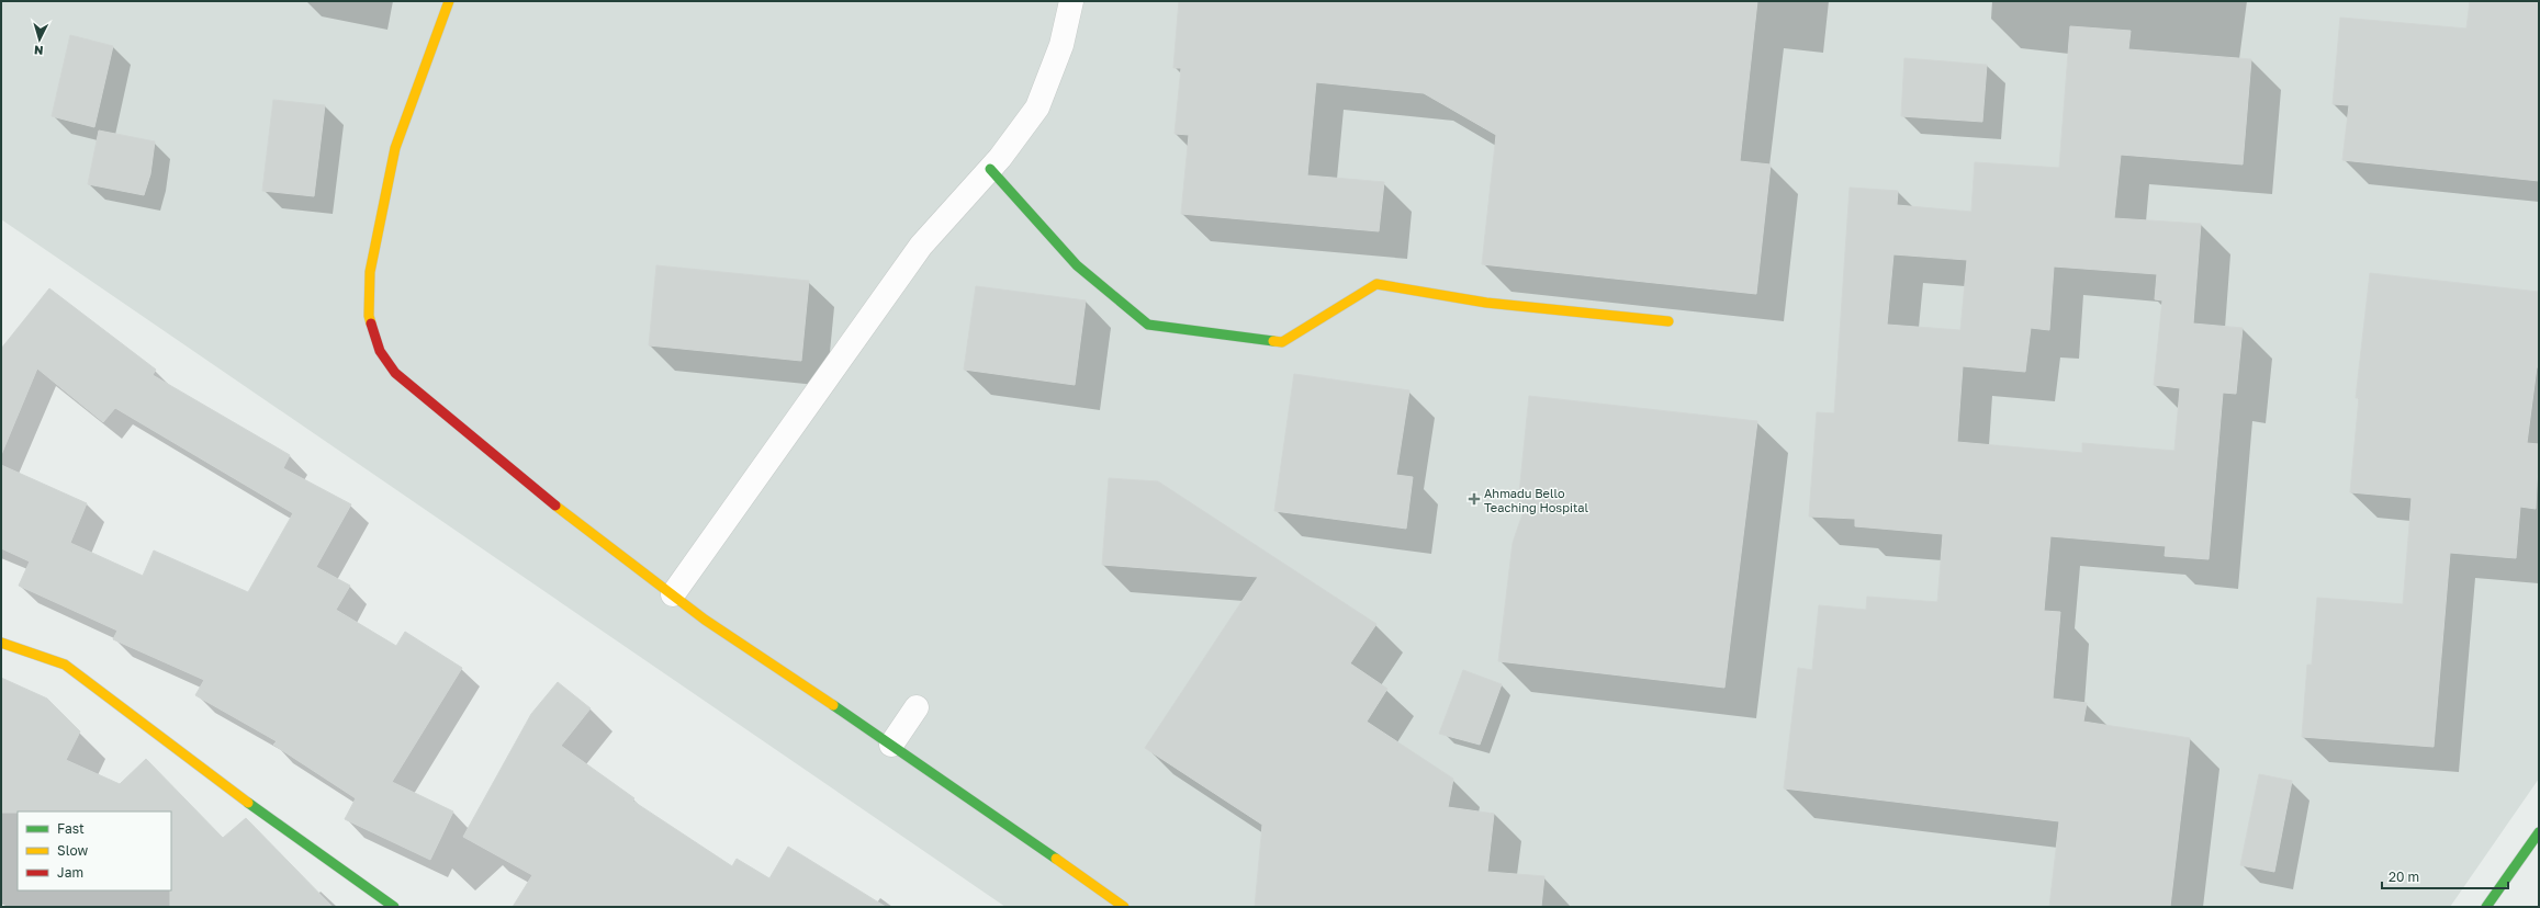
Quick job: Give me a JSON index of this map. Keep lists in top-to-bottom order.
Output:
{
  "places": {
    "health": ["Ahmadu Bello Teaching Hospital"]
  },
  "legend": ["Fast", "Slow", "Jam"],
  "scale_bar": "20 m",
  "north": "bottom"
}
